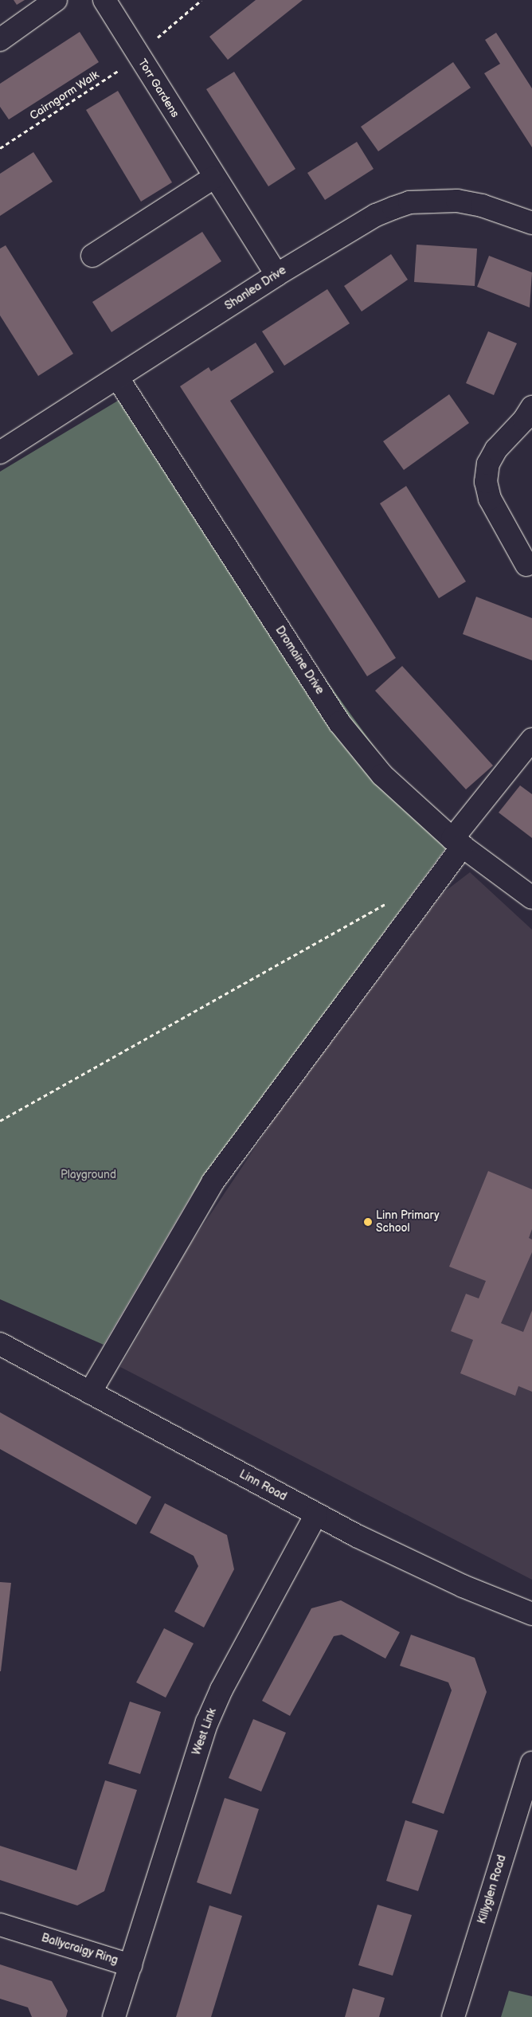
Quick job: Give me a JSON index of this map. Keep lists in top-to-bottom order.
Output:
{
  "streets": {
    "street": [
      "Torr Gardens",
      "Shanlea Drive",
      "Dromaine Drive",
      "Linn Road",
      "West Link",
      "Killyglen Road",
      "Ballycraigy Ring"
    ],
    "path": ["Cairngorm Walk"]
  },
  "crossings": [
    ["Torr Gardens", "Cairngorm Walk"],
    ["Torr Gardens", "Shanlea Drive"],
    ["Shanlea Drive", "Dromaine Drive"],
    ["Linn Road", "West Link"],
    ["West Link", "Ballycraigy Ring"]
  ],
  "parks": ["Playground"],
  "places": ["Linn Primary School"]
}
